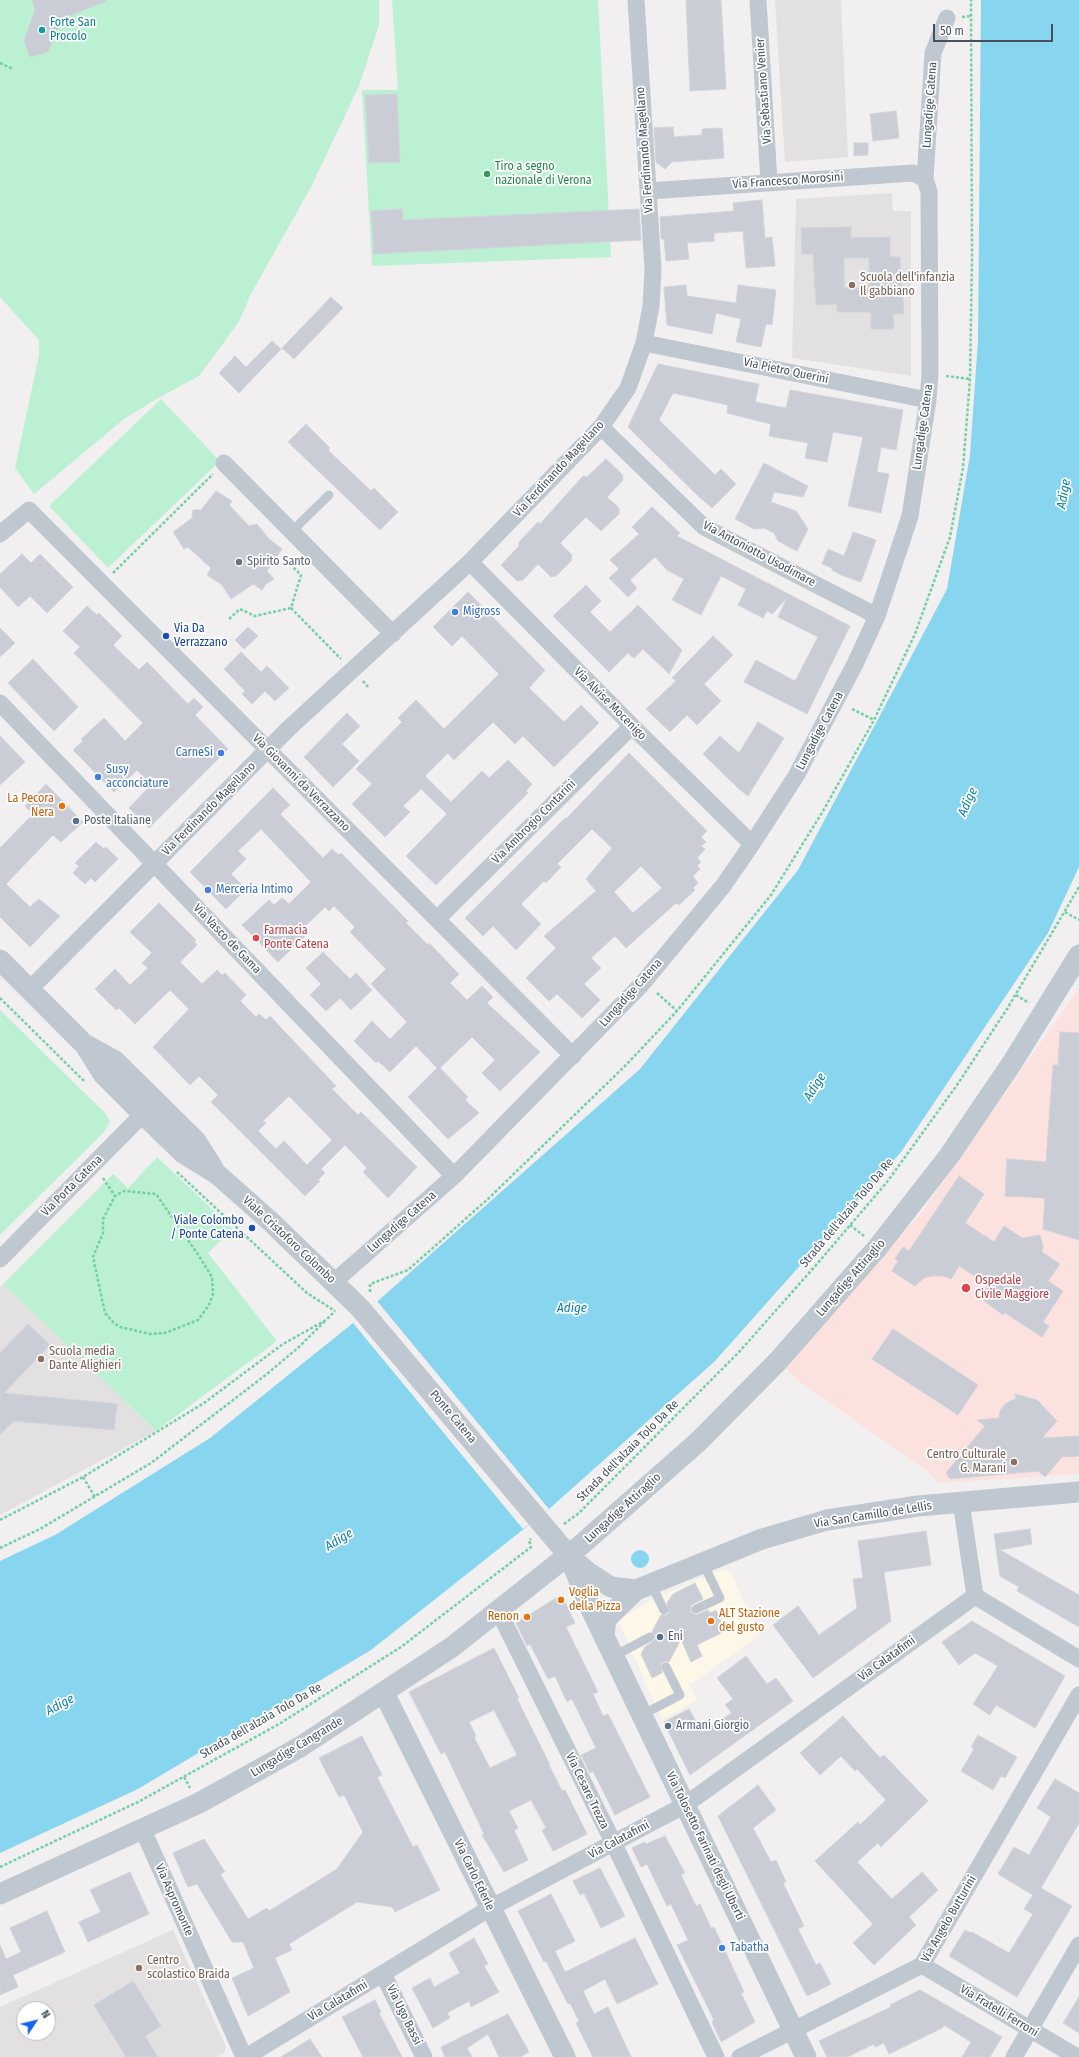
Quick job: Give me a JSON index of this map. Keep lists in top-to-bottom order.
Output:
{
  "streets": {
    "street": [
      "Via Sebastiano Venier",
      "Lungadige Catena",
      "Via Ferdinando Magellano",
      "Via Francesco Morosini",
      "Via Pietro Querini",
      "Via Antoniotto Usodimare",
      "Via Alvise Mocenigo",
      "Via Giovanni da Verrazzano",
      "Via Ambrogio Contarini",
      "Via Vasco de Gama",
      "Via Porta Catena",
      "Viale Cristoforo Colombo",
      "Lungadige Attiraglio",
      "Ponte Catena",
      "Via San Camillo de Lellis",
      "Via Calatafimi",
      "Lungadige Cangrande",
      "Via Cesare Trezza",
      "Via Tolosetto Farinati degli Uberti",
      "Via Carlo Ederle",
      "Via Aspromonte",
      "Via Angelo Butturini",
      "Via Fratelli Ferroni",
      "Via Ugo Bassi"
    ],
    "path": ["Strada dell'alzaia Tolo Da Re"]
  },
  "crossings": [
    ["Via Sebastiano Venier", "Via Francesco Morosini"],
    ["Lungadige Catena", "Via Francesco Morosini"],
    ["Lungadige Catena", "Via Pietro Querini"],
    ["Lungadige Catena", "Via Antoniotto Usodimare"],
    ["Lungadige Catena", "Via Alvise Mocenigo"],
    ["Lungadige Catena", "Via Giovanni da Verrazzano"],
    ["Lungadige Catena", "Via Vasco de Gama"],
    ["Lungadige Catena", "Viale Cristoforo Colombo"],
    ["Via Ferdinando Magellano", "Via Francesco Morosini"],
    ["Via Ferdinando Magellano", "Via Pietro Querini"],
    ["Via Ferdinando Magellano", "Via Antoniotto Usodimare"],
    ["Via Ferdinando Magellano", "Via Alvise Mocenigo"],
    ["Via Ferdinando Magellano", "Via Giovanni da Verrazzano"],
    ["Via Ferdinando Magellano", "Via Vasco de Gama"],
    ["Via Ferdinando Magellano", "Viale Cristoforo Colombo"],
    ["Via Alvise Mocenigo", "Via Ambrogio Contarini"],
    ["Via Giovanni da Verrazzano", "Via Ambrogio Contarini"],
    ["Via Porta Catena", "Viale Cristoforo Colombo"],
    ["Strada dell'alzaia Tolo Da Re", "Ponte Catena"],
    ["Strada dell'alzaia Tolo Da Re", "Via Tolosetto Farinati degli Uberti"],
    ["Viale Cristoforo Colombo", "Ponte Catena"],
    ["Lungadige Attiraglio", "Via San Camillo de Lellis"],
    ["Lungadige Attiraglio", "Lungadige Cangrande"],
    ["Lungadige Attiraglio", "Via Tolosetto Farinati degli Uberti"],
    ["Ponte Catena", "Via Tolosetto Farinati degli Uberti"],
    ["Via San Camillo de Lellis", "Lungadige Cangrande"],
    ["Via San Camillo de Lellis", "Via Tolosetto Farinati degli Uberti"],
    ["Via Calatafimi", "Via Cesare Trezza"],
    ["Via Calatafimi", "Via Tolosetto Farinati degli Uberti"],
    ["Via Calatafimi", "Via Carlo Ederle"],
    ["Via Calatafimi", "Via Aspromonte"],
    ["Via Calatafimi", "Via Ugo Bassi"],
    ["Lungadige Cangrande", "Via Cesare Trezza"],
    ["Lungadige Cangrande", "Via Tolosetto Farinati degli Uberti"],
    ["Lungadige Cangrande", "Via Carlo Ederle"],
    ["Lungadige Cangrande", "Via Aspromonte"],
    ["Via Tolosetto Farinati degli Uberti", "Via Angelo Butturini"],
    ["Via Angelo Butturini", "Via Fratelli Ferroni"]
  ],
  "water": ["Adige"],
  "places": [
    "Forte San Procolo",
    "Tiro a segno nazionale di Verona",
    "Scuola dell'infanzia Il gabbiano",
    "Spirito Santo",
    "Migross",
    "Via Da Verrazzano",
    "CarneSi",
    "Susy acconciature",
    "La Pecora Nera",
    "Poste Italiane",
    "Merceria Intimo",
    "Farmacia Ponte Catena",
    "Viale Colombo / Ponte Catena",
    "Ospedale Civile Maggiore",
    "Scuola media Dante Alighieri",
    "Centro Culturale G. Marani",
    "Voglia della Pizza",
    "Renon",
    "ALT Stazione del gusto",
    "Eni",
    "Armani Giorgio",
    "Tabatha",
    "Centro scolastico Braida"
  ],
  "scale_bar": "50 m",
  "north": "top right"
}
